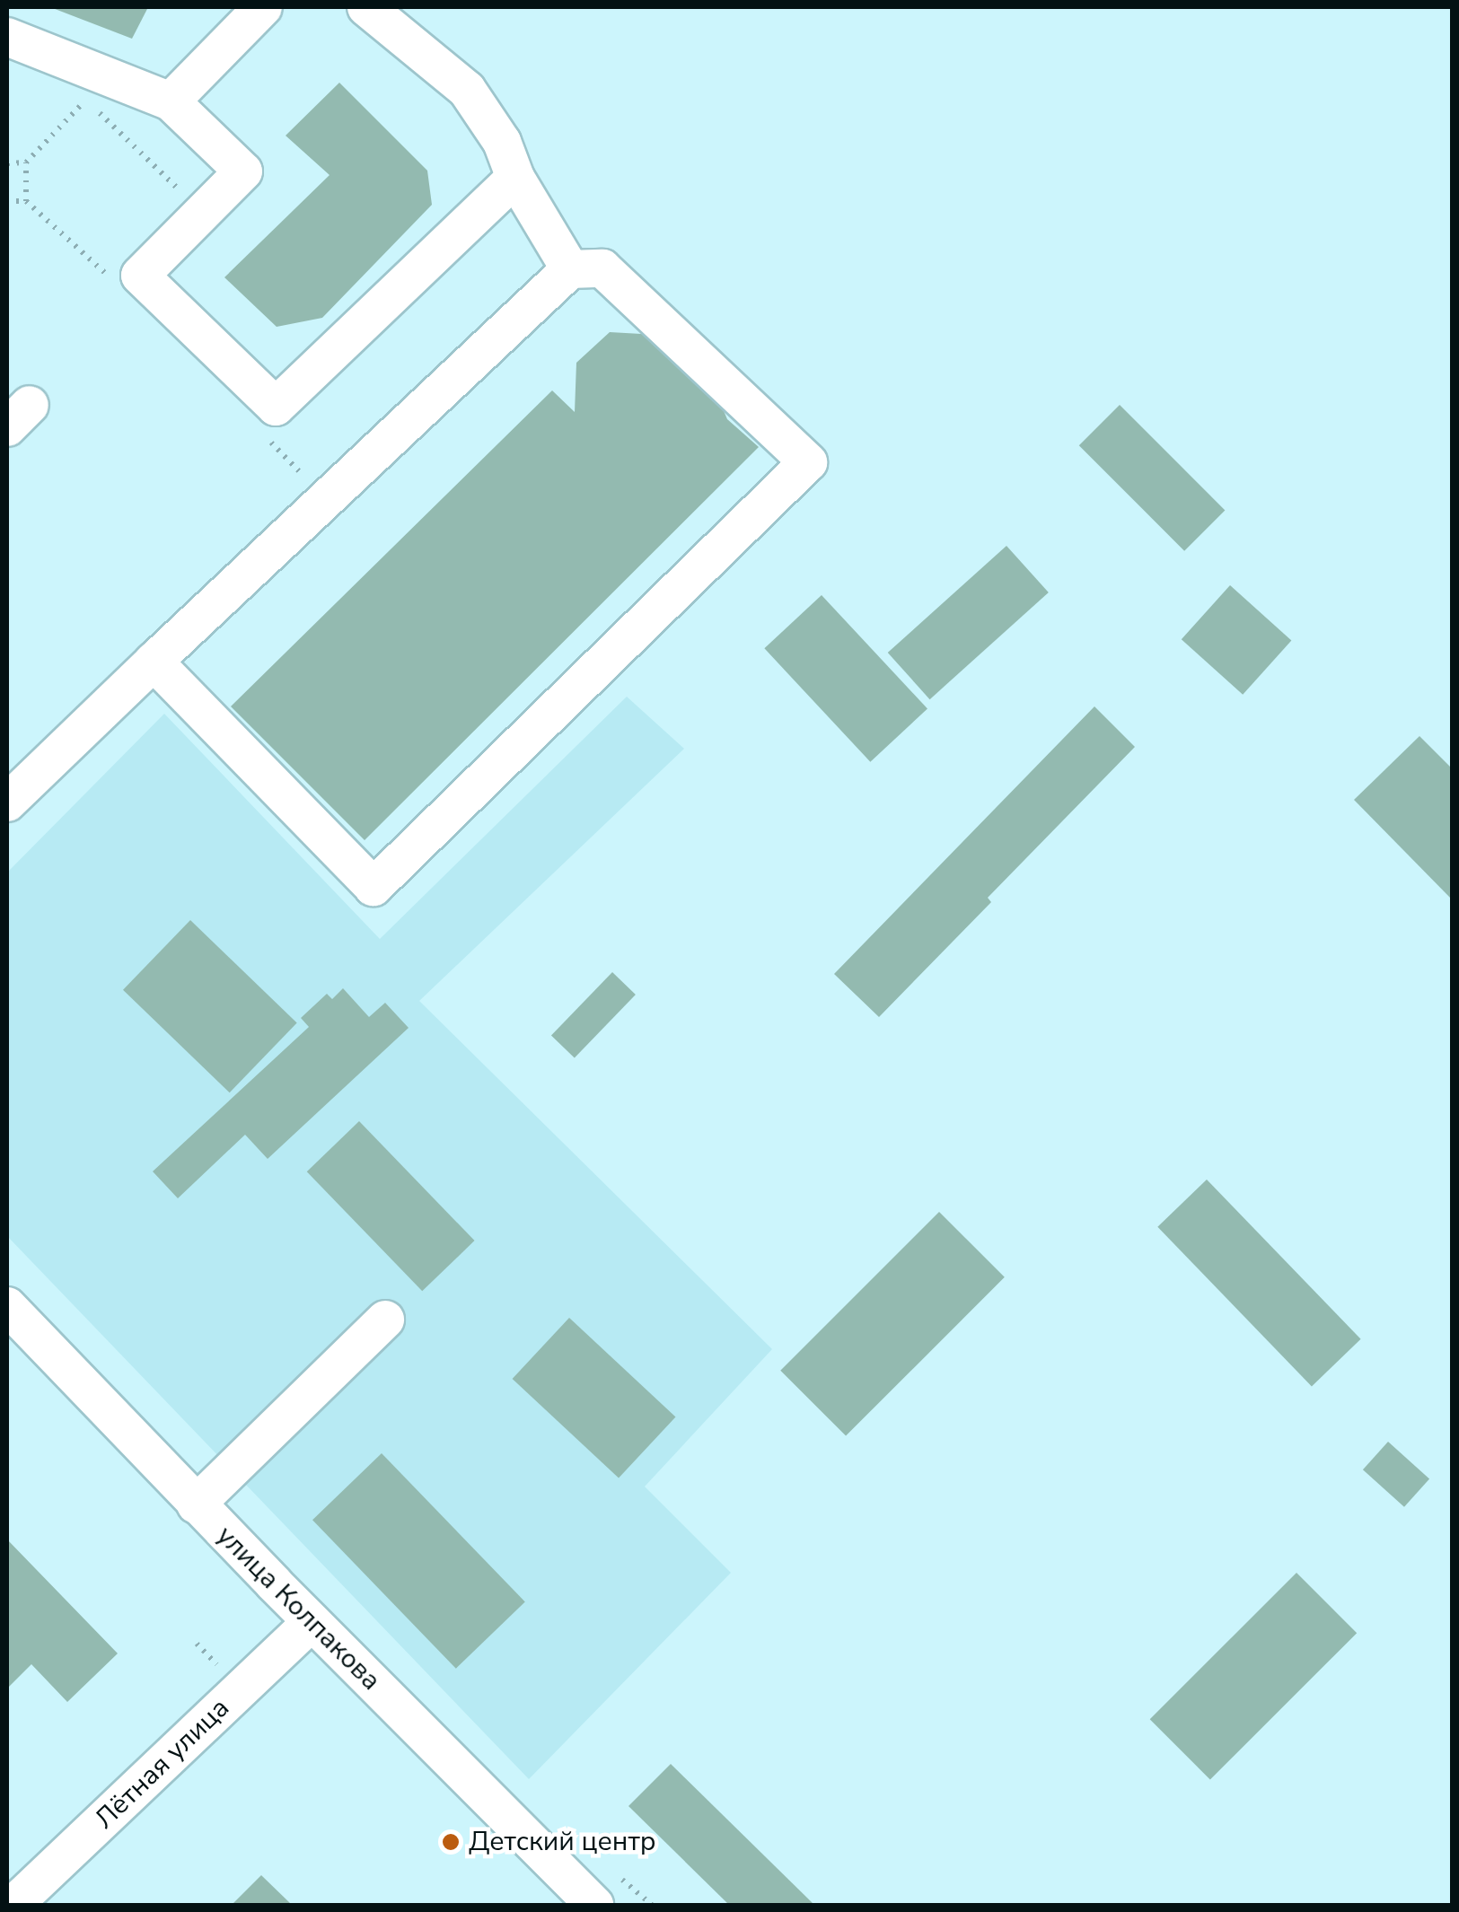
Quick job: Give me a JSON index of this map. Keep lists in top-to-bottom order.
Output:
{
  "streets": {
    "street": ["улица Колпакова", "Лётная улица"]
  },
  "crossings": [
    ["улица Колпакова", "Лётная улица"]
  ],
  "places": ["Детский центр"]
}
